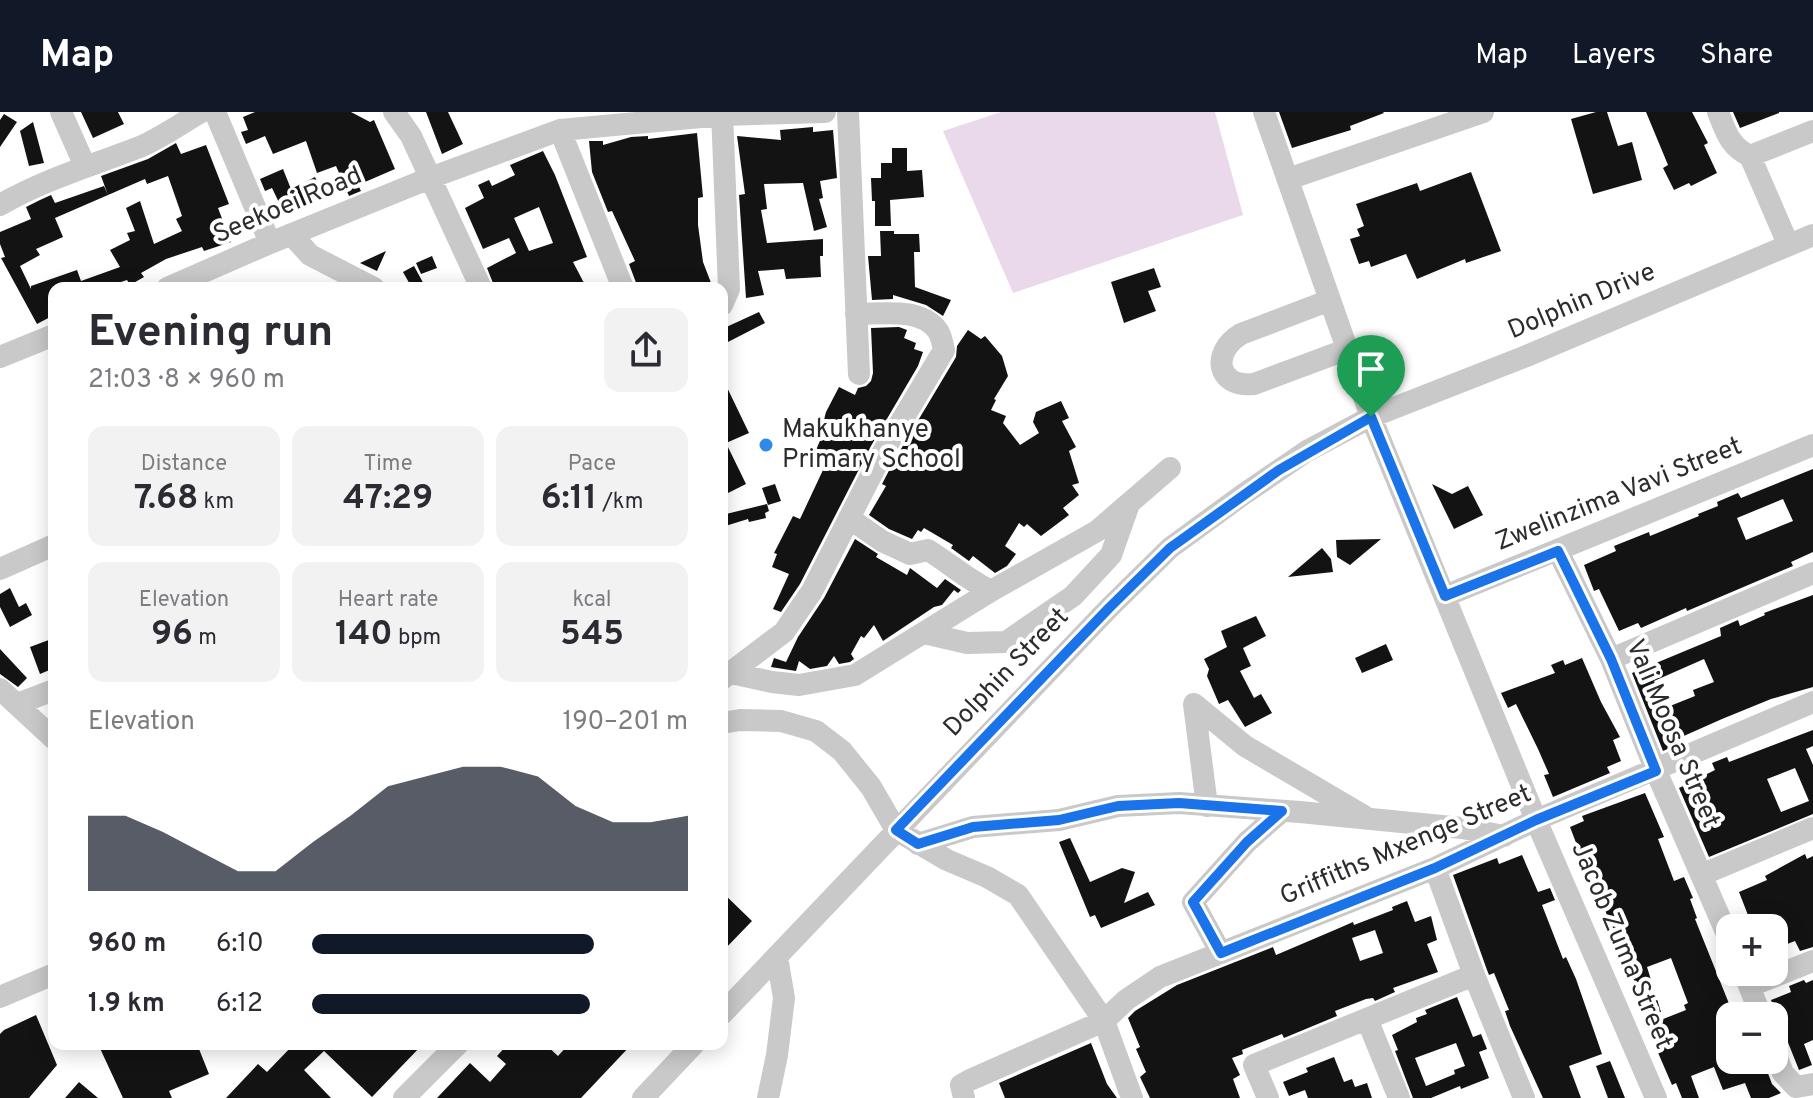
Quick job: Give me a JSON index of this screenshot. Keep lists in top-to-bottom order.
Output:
{
  "streets": {
    "street": [
      "Seekoei Road",
      "Dolphin Drive",
      "Zwelinzima Vavi Street",
      "Dolphin Street",
      "Vali Moosa Street",
      "Griffiths Mxenge Street",
      "Jacob Zuma Street"
    ]
  },
  "crossings": [
    ["Dolphin Drive", "Dolphin Street"],
    ["Dolphin Drive", "Jacob Zuma Street"],
    ["Zwelinzima Vavi Street", "Vali Moosa Street"],
    ["Zwelinzima Vavi Street", "Jacob Zuma Street"],
    ["Dolphin Street", "Jacob Zuma Street"],
    ["Vali Moosa Street", "Griffiths Mxenge Street"],
    ["Griffiths Mxenge Street", "Jacob Zuma Street"]
  ],
  "places": ["Makukhanye Primary School"],
  "page": {
    "header": "Map",
    "nav": ["Map", "Layers", "Share"],
    "heading": ["Evening run", "21:03 · 8 × 960 m"],
    "stats": [
      ["Distance", "7.68 km"],
      ["Time", "47:29"],
      ["Pace", "6:11 /km"],
      ["Elevation", "96 m"],
      ["Heart rate", "140 bpm"],
      ["kcal", "545"]
    ],
    "chart": ["Elevation", "190–201 m"],
    "map_buttons": ["+", "−"],
    "list": [
      {
        "name": "960 m",
        "note": "6:10"
      },
      {
        "name": "1.9 km",
        "note": "6:12"
      }
    ]
  }
}
